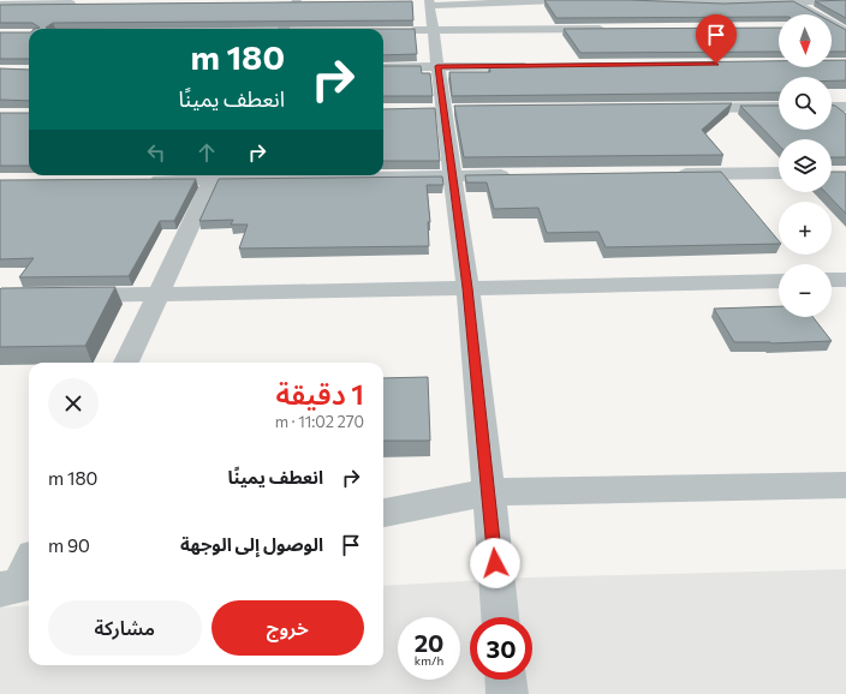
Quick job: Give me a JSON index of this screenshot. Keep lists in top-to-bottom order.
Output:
{
  "north": "bottom",
  "page": {
    "map_buttons": ["+", "−"],
    "turn": ["180 m", "انعطف يمينًا"],
    "heading": ["1 دقيقة", "270 m · 11:02"],
    "list": [
      {
        "name": "انعطف يمينًا",
        "value": "180 m"
      },
      {
        "name": "الوصول إلى الوجهة",
        "value": "90 m"
      }
    ],
    "buttons": ["خروج", "مشاركة"],
    "speed": "20 km/h",
    "limit": "30"
  }
}
